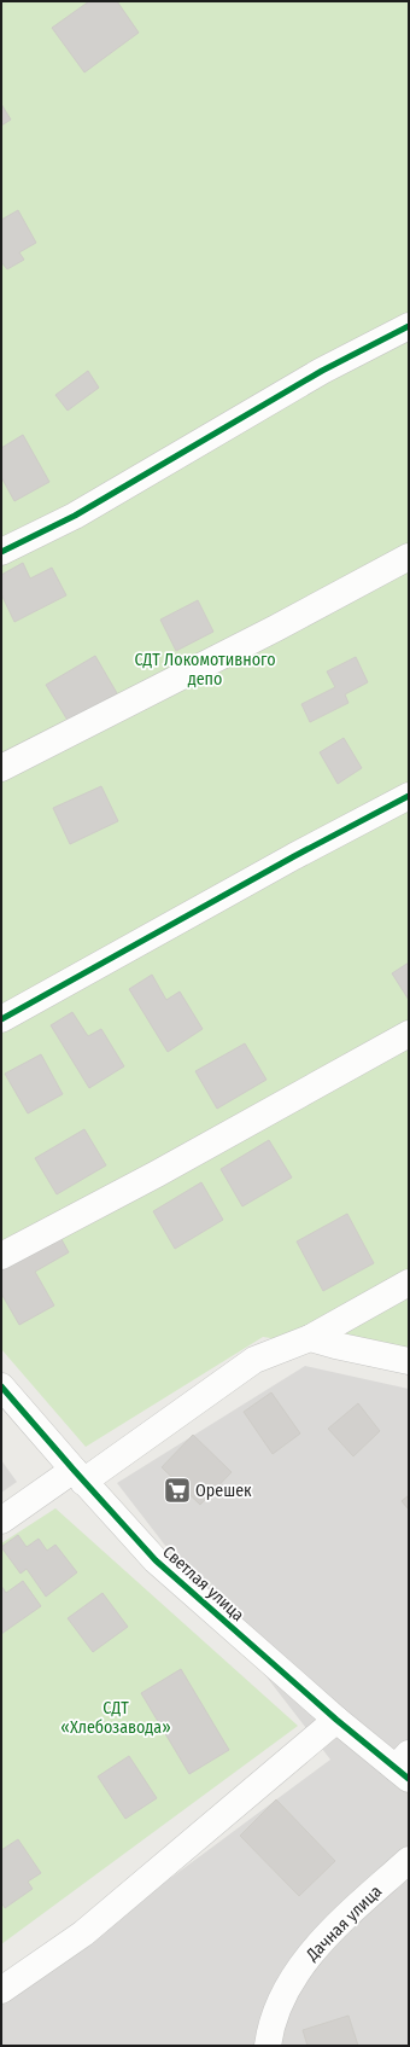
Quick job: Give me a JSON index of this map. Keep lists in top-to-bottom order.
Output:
{
  "streets": {
    "street": ["Светлая улица", "Дачная улица"]
  },
  "parks": ["СДТ Локомотивного депо", "СДТ «Хлебозавода»"],
  "places": {
    "supermarket": ["Орешек"]
  }
}
